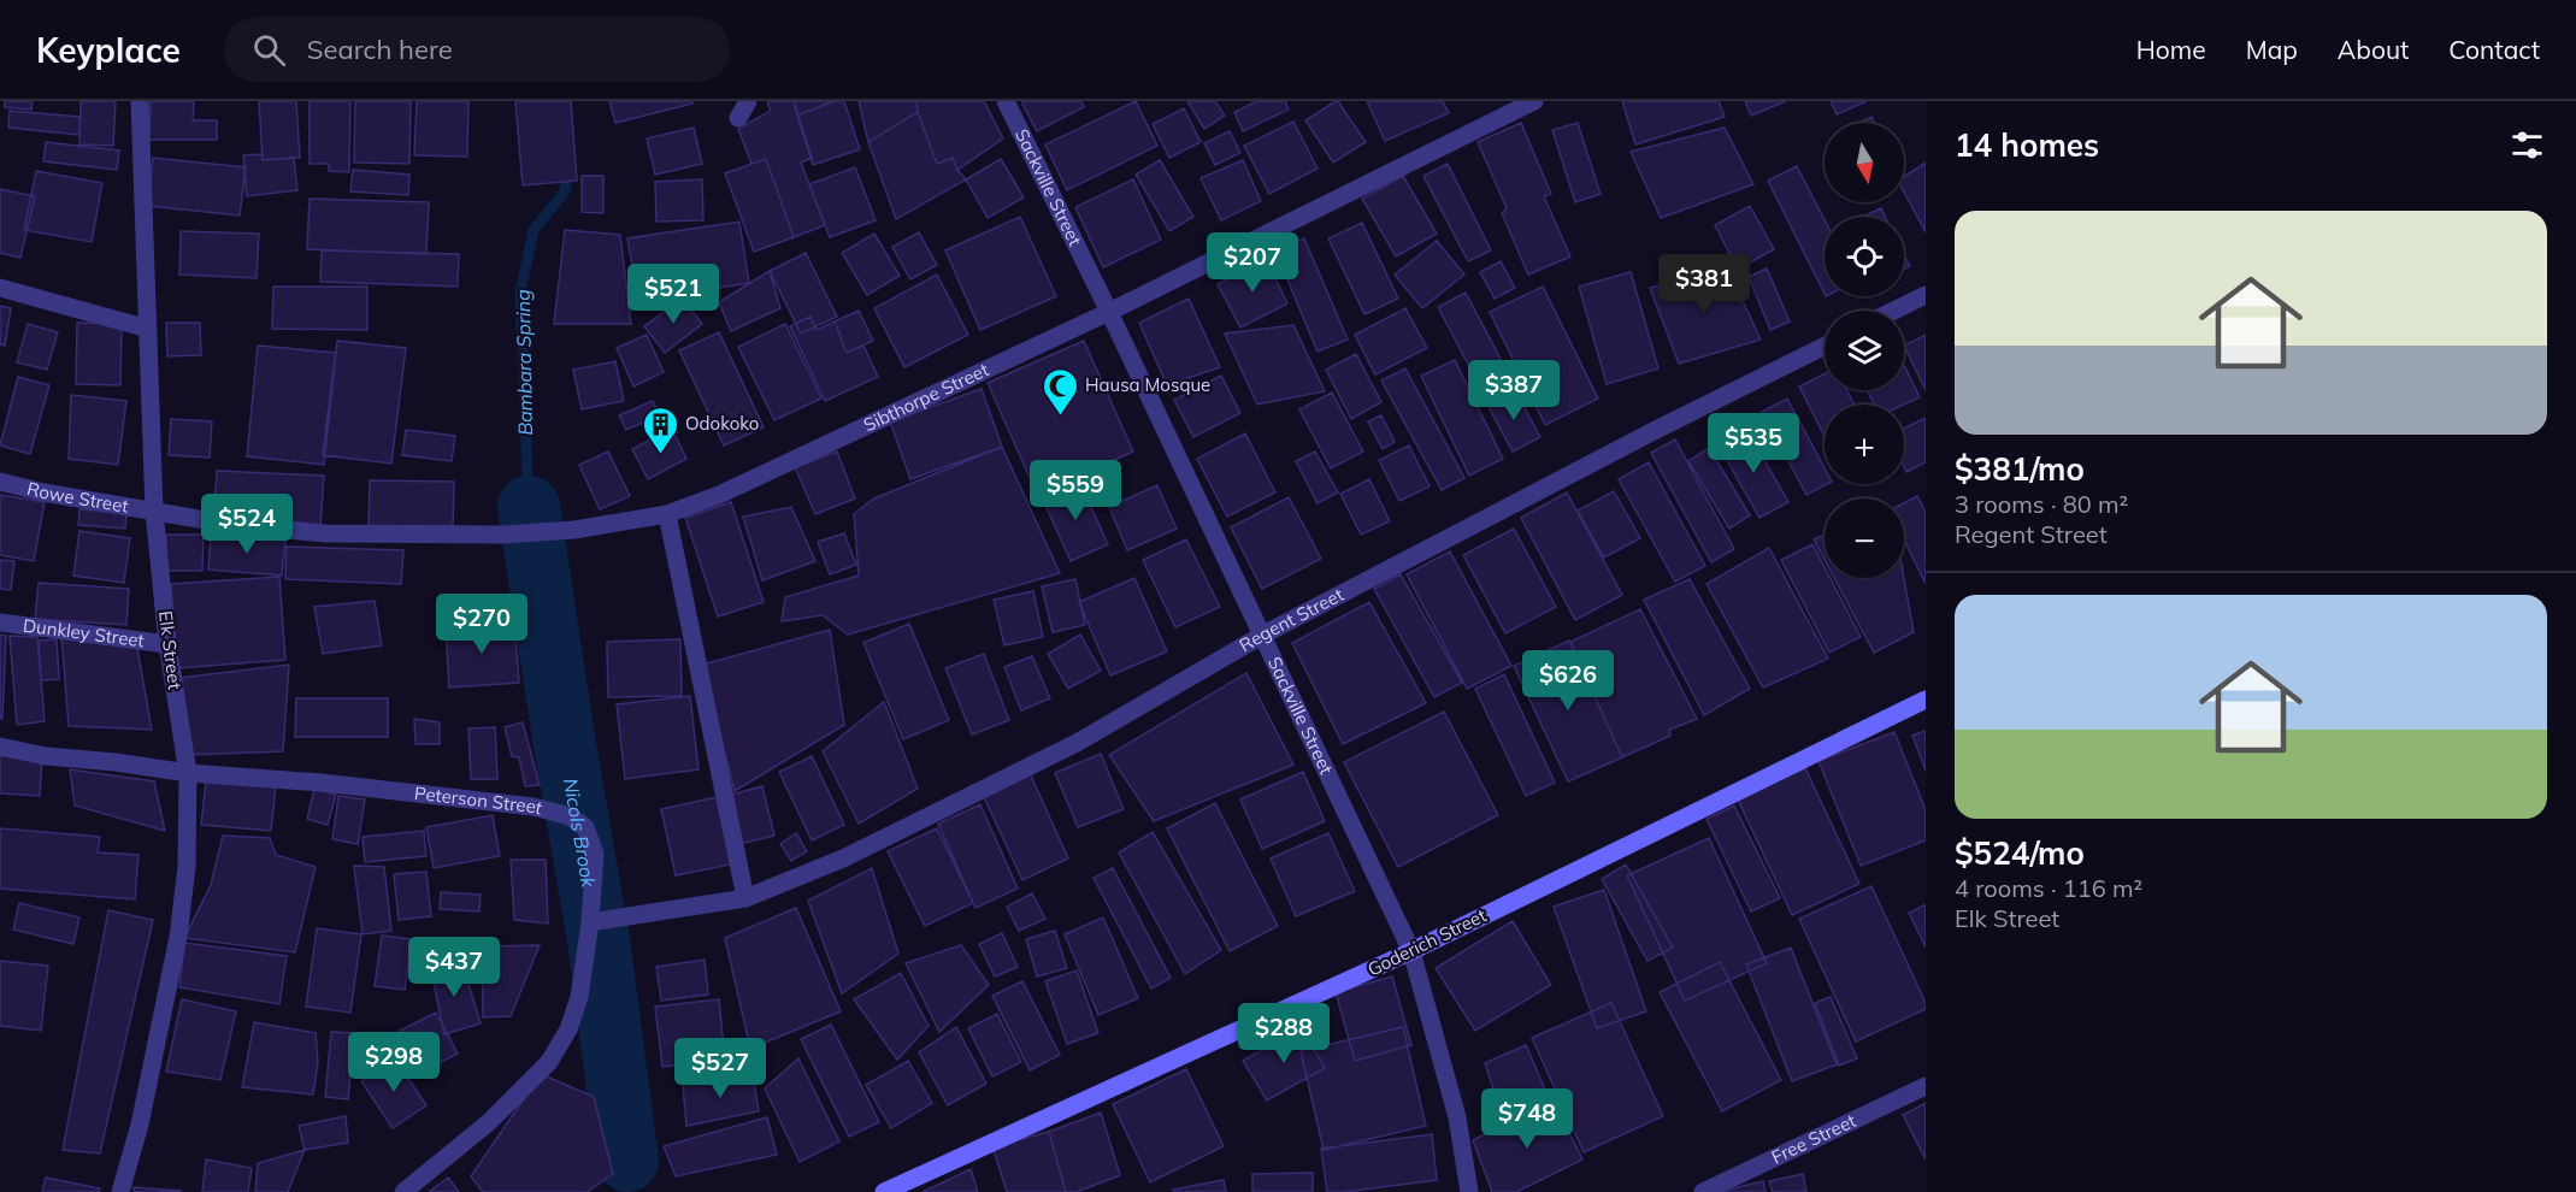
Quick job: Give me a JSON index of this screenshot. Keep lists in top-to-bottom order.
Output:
{
  "streets": {
    "main road": ["Goderich Street"],
    "street": [
      "Sackville Street",
      "Sibthorpe Street",
      "Rowe Street",
      "Regent Street",
      "Dunkley Street",
      "Elk Street",
      "Peterson Street",
      "Free Street"
    ]
  },
  "crossings": [
    ["Sackville Street", "Sibthorpe Street"],
    ["Sackville Street", "Regent Street"],
    ["Sackville Street", "Goderich Street"],
    ["Sibthorpe Street", "Rowe Street"],
    ["Sibthorpe Street", "Elk Street"],
    ["Rowe Street", "Elk Street"],
    ["Regent Street", "Peterson Street"],
    ["Dunkley Street", "Elk Street"],
    ["Elk Street", "Peterson Street"]
  ],
  "water": ["Bambara Spring", "Nicols Brook"],
  "places": {
    "mosque": ["Hausa Mosque"],
    "building": ["Odokoko"]
  },
  "north": "bottom",
  "page": {
    "header": "Keyplace",
    "search": "Search here",
    "nav": [
      "Home",
      "Map",
      "About",
      "Contact"
    ],
    "heading": "14 homes",
    "map_buttons": ["+", "−"],
    "list": [
      {
        "name": "$381/mo",
        "note": "3 rooms · 80 m² · Regent Street"
      },
      {
        "name": "$524/mo",
        "note": "4 rooms · 116 m² · Elk Street"
      }
    ],
    "price": [
      "$207",
      "$381",
      "$521",
      "$387",
      "$535",
      "$559",
      "$524",
      "$270",
      "$626",
      "$437",
      "$288",
      "$298",
      "$527",
      "$748"
    ]
  }
}
